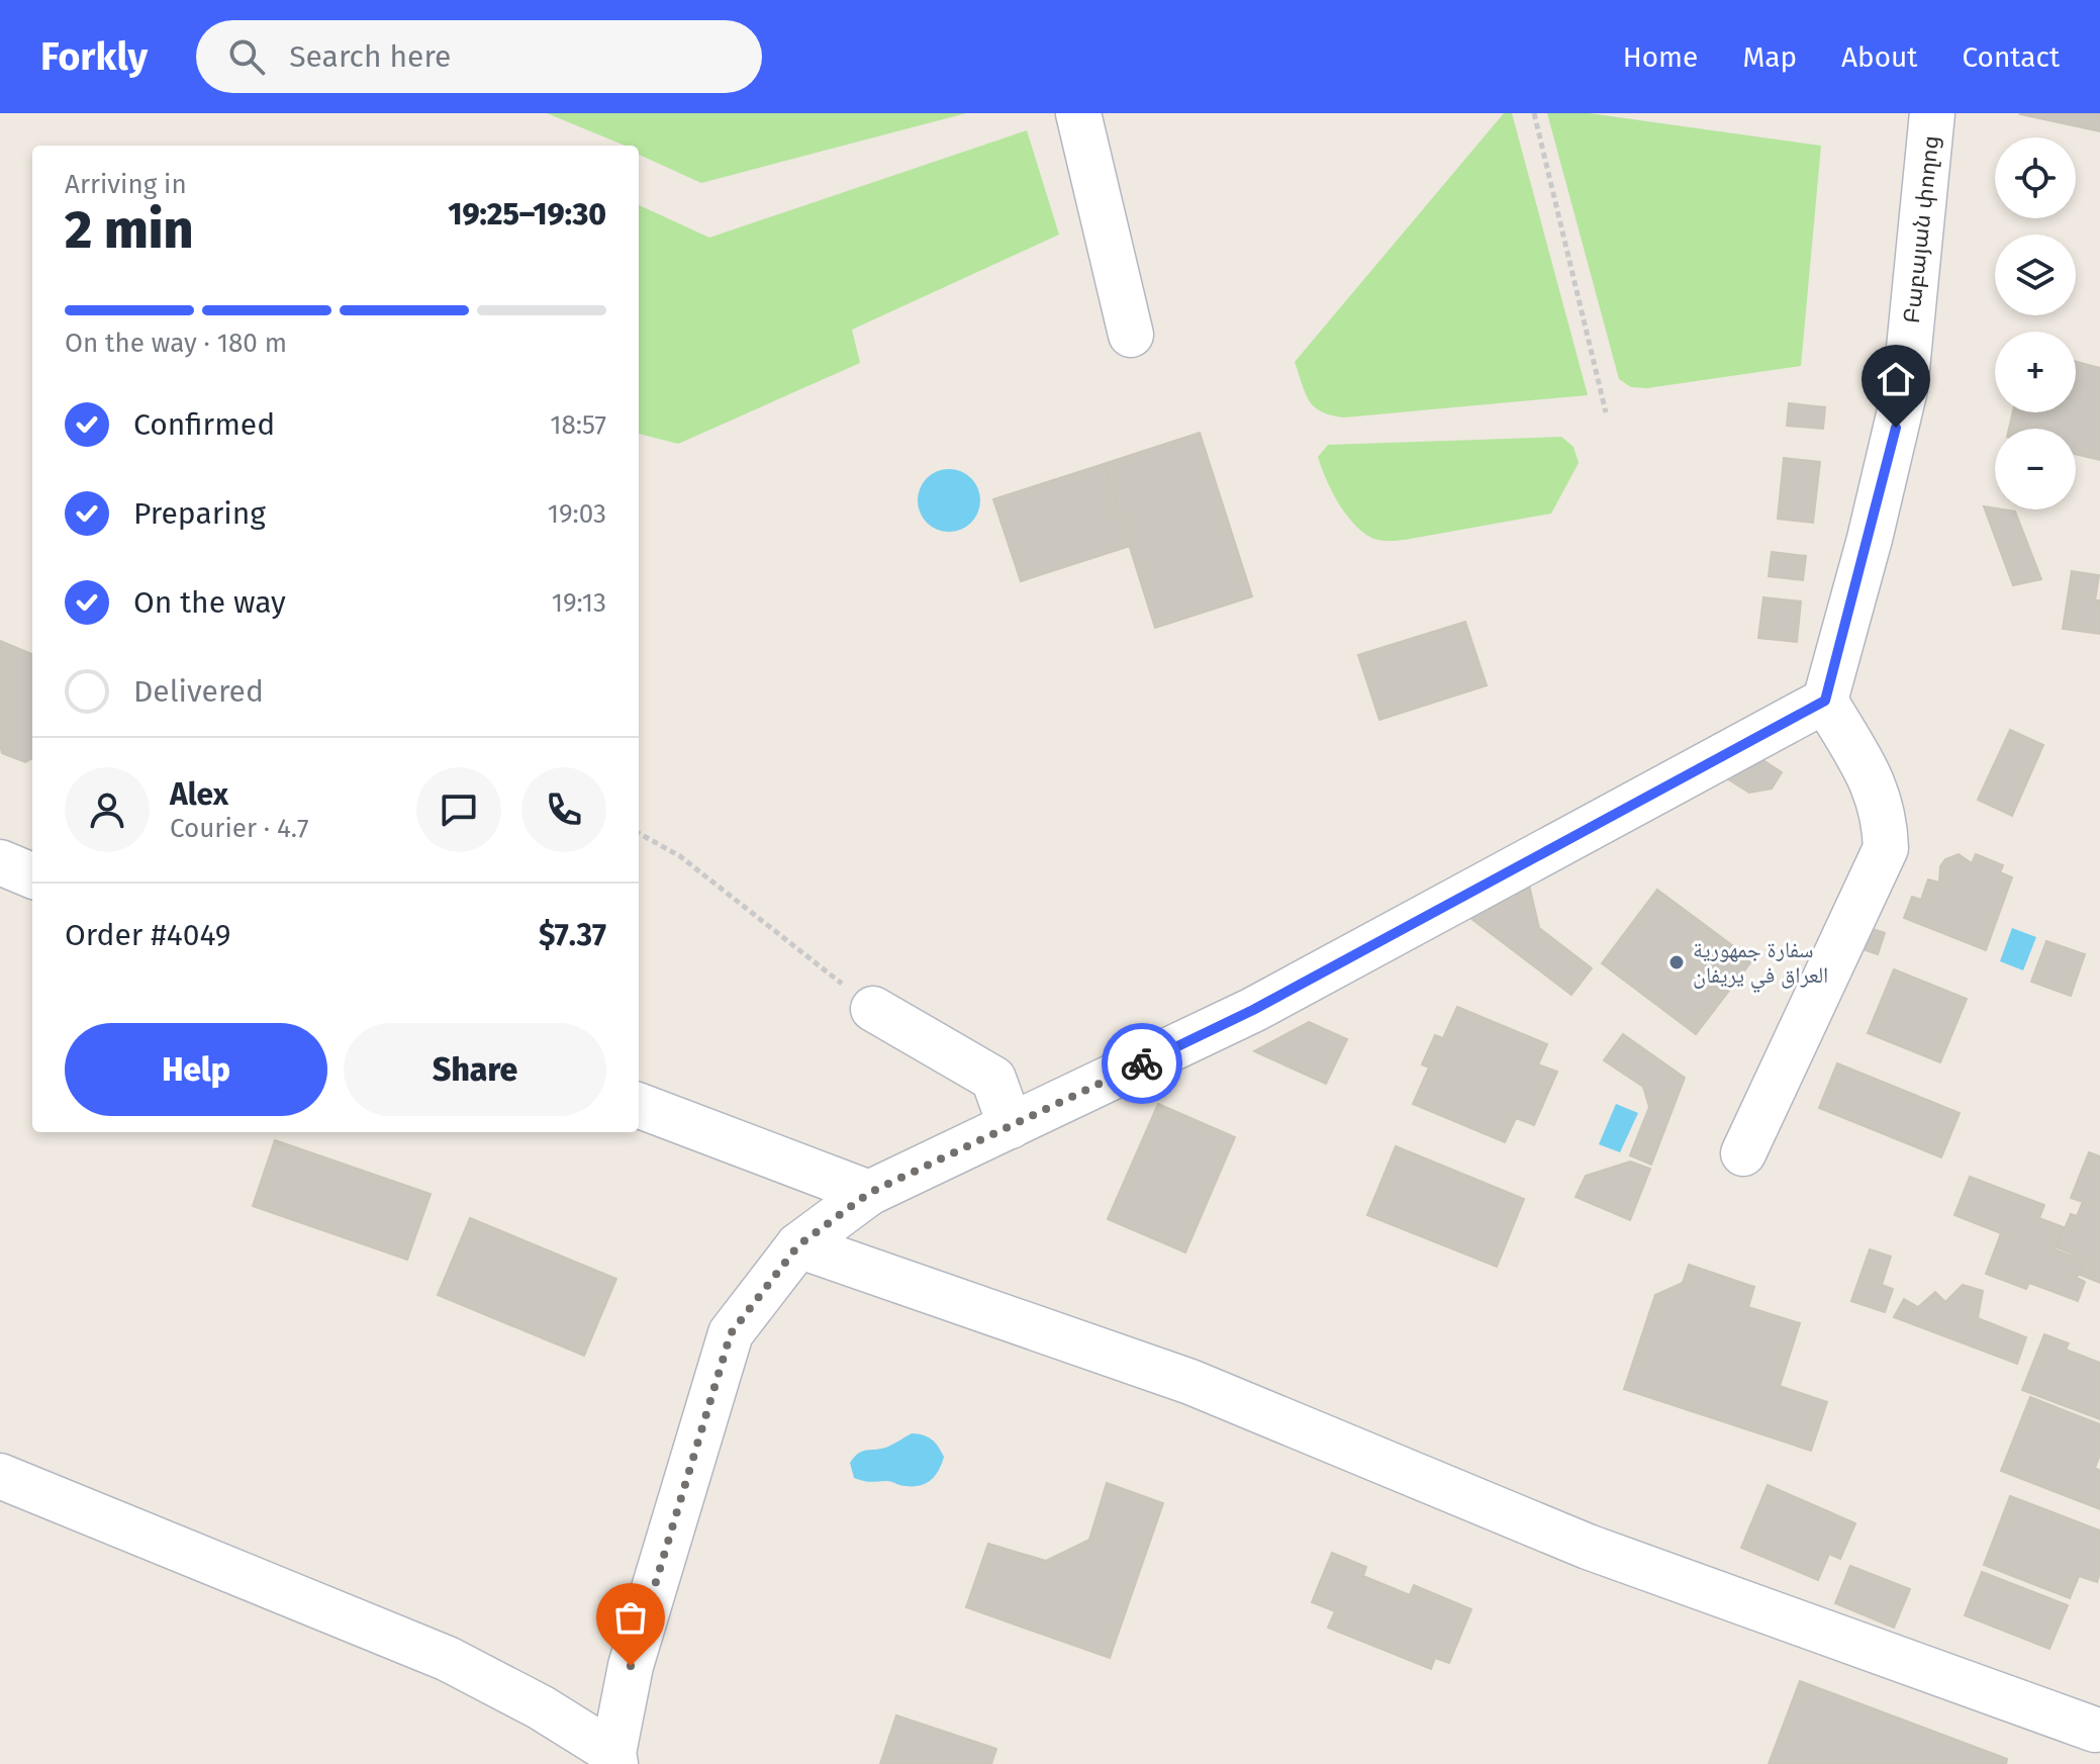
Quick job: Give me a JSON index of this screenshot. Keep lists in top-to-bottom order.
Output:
{
  "streets": {
    "street": ["Բաբայան փողոց"]
  },
  "places": ["سفارة جمهورية العراق في يريفان"],
  "page": {
    "header": "Forkly",
    "search": "Search here",
    "nav": [
      "Home",
      "Map",
      "About",
      "Contact"
    ],
    "map_buttons": ["+", "−"],
    "heading": ["2 min", "Arriving in", "19:25–19:30"],
    "panel": [
      "Alex",
      "Courier · 4.7",
      "Order #4049",
      "$7.37"
    ],
    "bar": "On the way · 180 m",
    "list": [
      ["Confirmed", "18:57"],
      ["Preparing", "19:03"],
      ["On the way", "19:13"],
      "Delivered"
    ],
    "buttons": ["Help", "Share"]
  }
}
